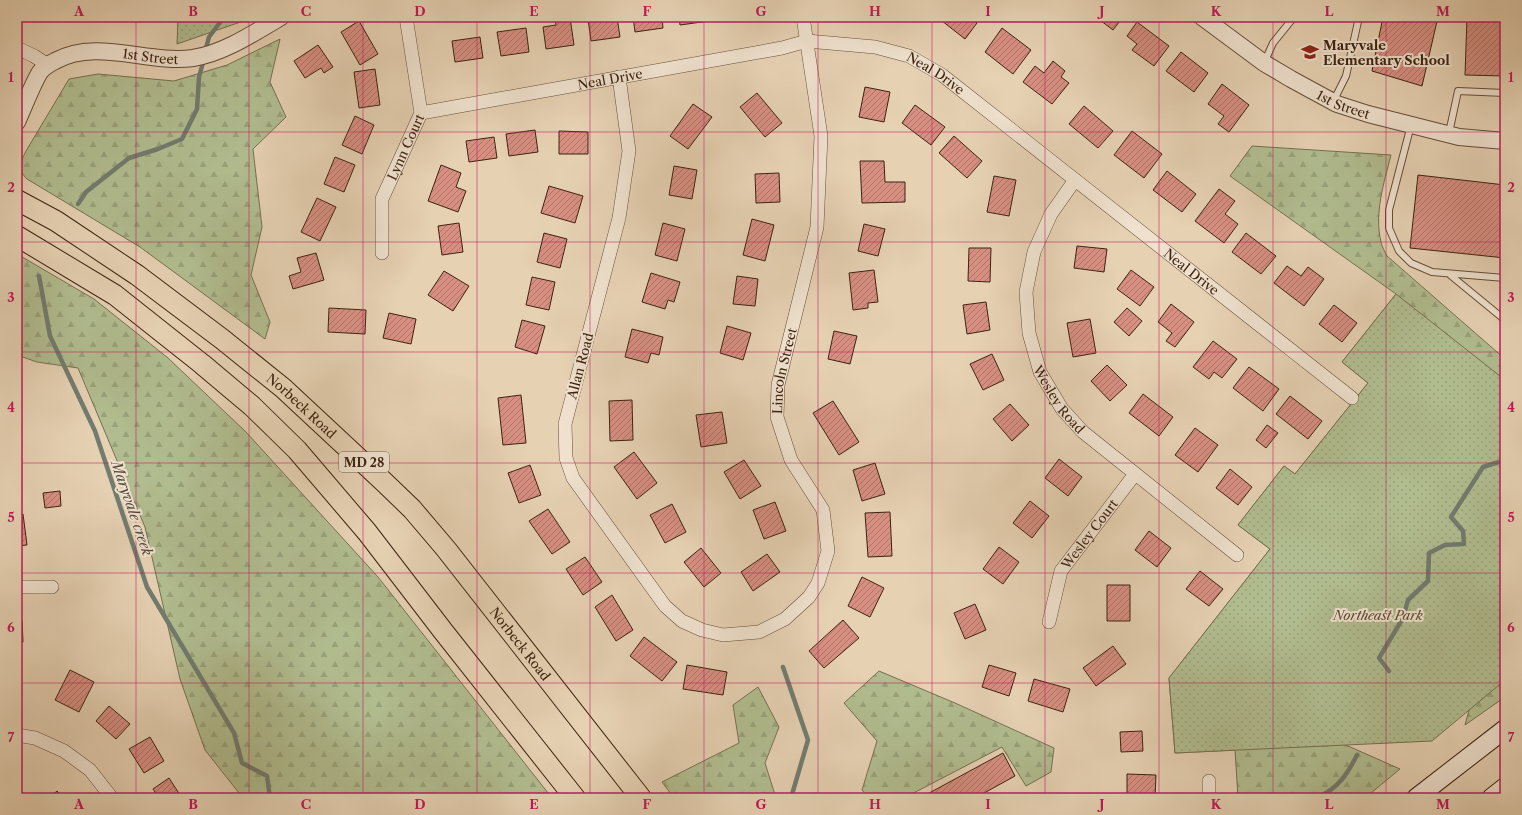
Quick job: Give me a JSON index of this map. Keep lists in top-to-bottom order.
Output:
{
  "streets": {
    "main road": ["Norbeck Road", "MD 28"],
    "street": [
      "1st Street",
      "Neal Drive",
      "Lynn Court",
      "Allan Road",
      "Lincoln Street",
      "Wesley Road",
      "Wesley Court"
    ]
  },
  "crossings": [
    ["Neal Drive", "Lynn Court"],
    ["Neal Drive", "Allan Road"],
    ["Neal Drive", "Lincoln Street"],
    ["Neal Drive", "Wesley Road"],
    ["Allan Road", "Lincoln Street"],
    ["Wesley Road", "Wesley Court"]
  ],
  "water": ["Maryvale creek"],
  "parks": ["Northeast Park"],
  "places": {
    "school or university": ["Maryvale Elementary School"]
  },
  "grid": {
    "columns": [
      "A",
      "B",
      "C",
      "D",
      "E",
      "F",
      "G",
      "H",
      "I",
      "J",
      "K",
      "L",
      "M"
    ],
    "rows": [
      "1",
      "2",
      "3",
      "4",
      "5",
      "6",
      "7"
    ]
  }
}
